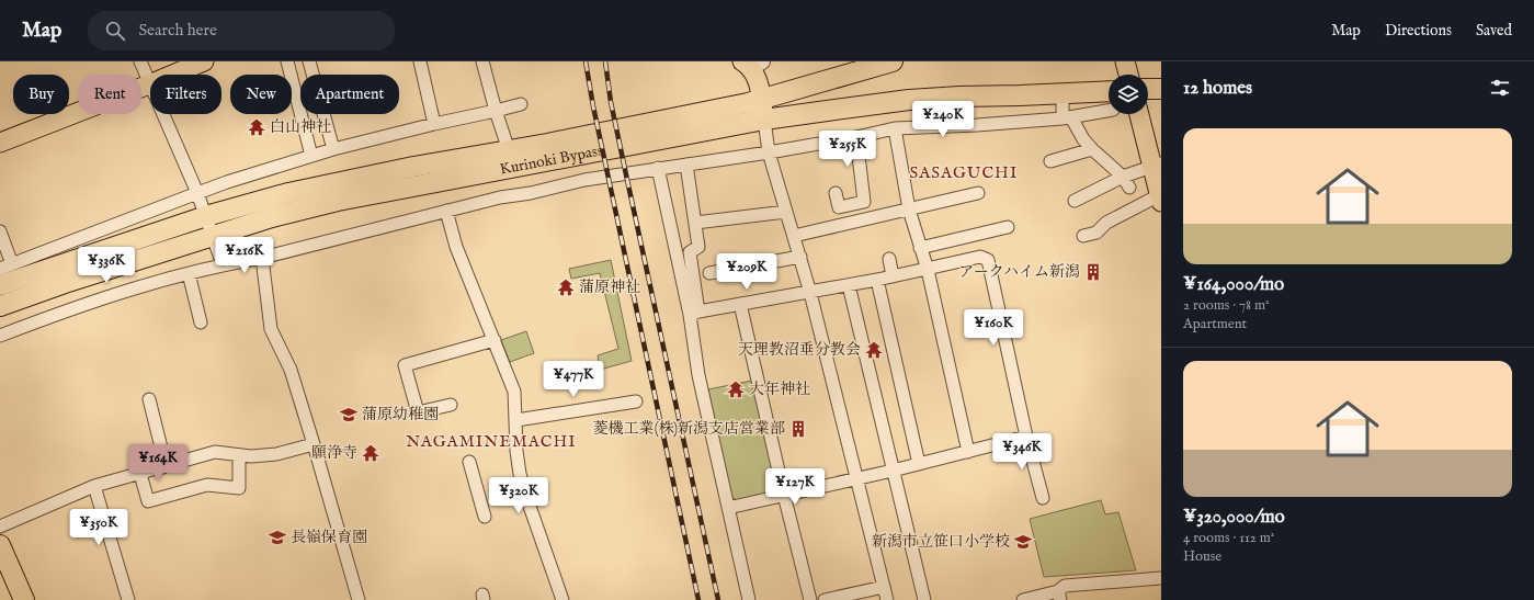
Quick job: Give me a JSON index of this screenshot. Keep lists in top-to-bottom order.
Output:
{
  "streets": {
    "highway": ["Kurinoki Bypass"]
  },
  "districts": ["SASAGUCHI", "NAGAMINEMACHI"],
  "places": {
    "temple": [
      "白山神社",
      "蒲原神社",
      "天理教沼垂分教会",
      "大年神社",
      "願浄寺"
    ],
    "building": ["アークハイム新潟", "菱機工業(株)新潟支店営業部"],
    "school or university": ["蒲原幼稚園", "長嶺保育園", "新潟市立笹口小学校"]
  },
  "page": {
    "header": "Map",
    "search": "Search here",
    "nav": ["Map", "Directions", "Saved"],
    "heading": "12 homes",
    "chip": [
      "Buy",
      "Rent",
      "Filters",
      "New",
      "Apartment"
    ],
    "price": [
      "¥240K",
      "¥255K",
      "¥216K",
      "¥336K",
      "¥209K",
      "¥160K",
      "¥477K",
      "¥346K",
      "¥164K",
      "¥127K",
      "¥320K",
      "¥350K"
    ],
    "list": [
      {
        "name": "¥164,000/mo",
        "note": "2 rooms · 78 m² · Apartment"
      },
      {
        "name": "¥320,000/mo",
        "note": "4 rooms · 112 m² · House"
      }
    ]
  }
}
